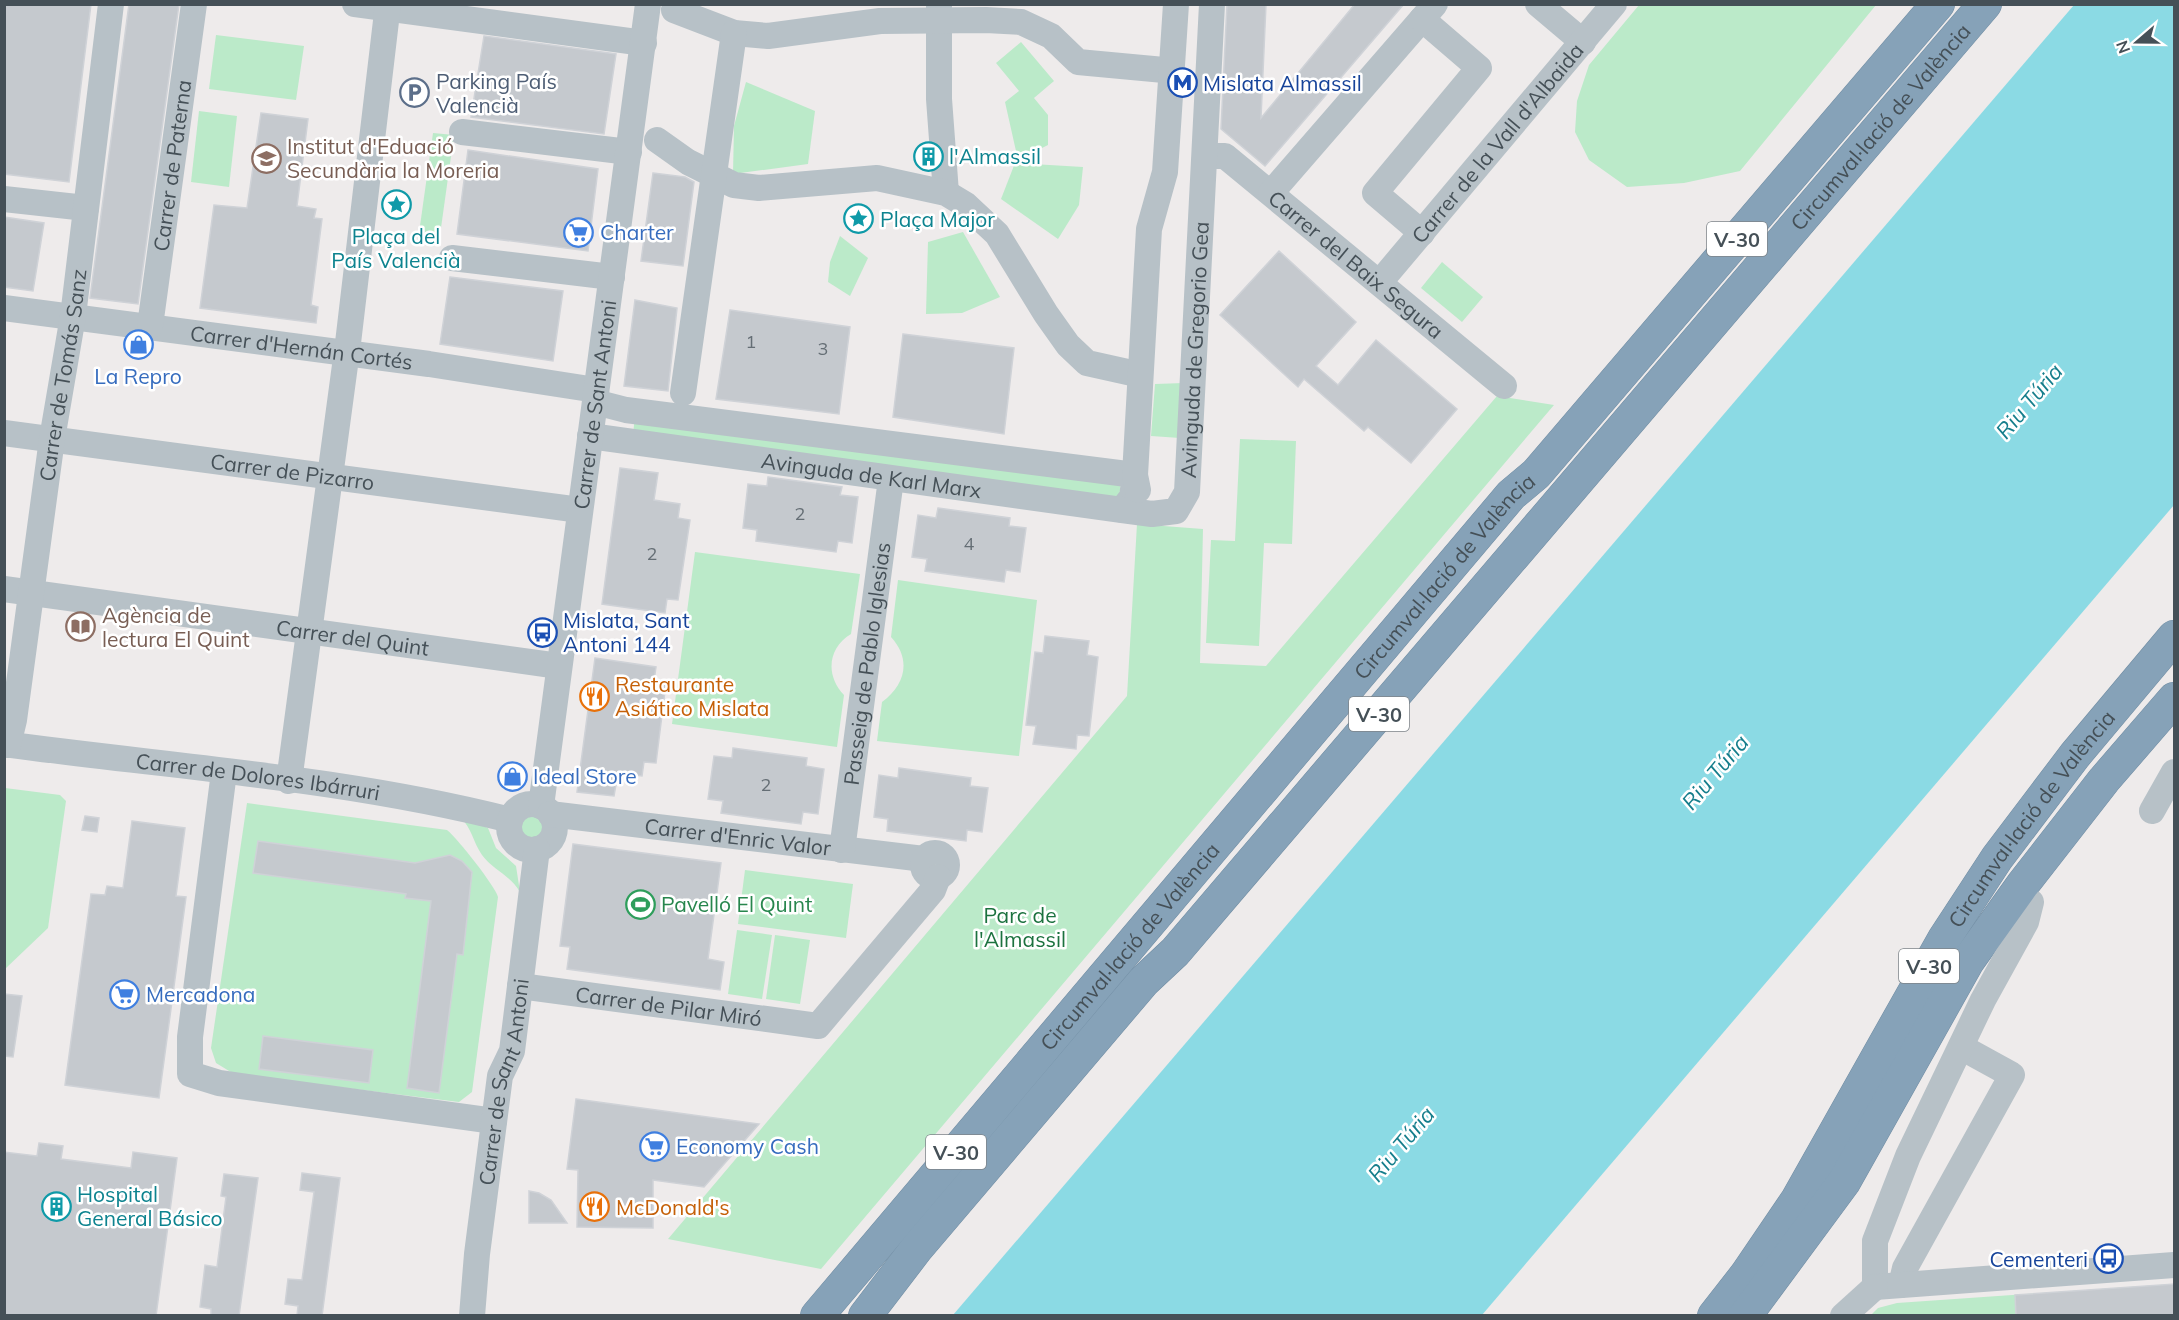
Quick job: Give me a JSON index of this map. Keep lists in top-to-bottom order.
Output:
{
  "streets": {
    "highway": ["Circumval·lació de València", "V-30"],
    "street": [
      "Carrer de la Vall d'Albaida",
      "Carrer de Paterna",
      "Carrer del Baix Segura",
      "Carrer d'Hernán Cortés",
      "Avinguda de Gregorio Gea",
      "Carrer de Tomás Sanz",
      "Carrer de Sant Antoni",
      "Carrer de Pizarro",
      "Avinguda de Karl Marx",
      "Carrer del Quint",
      "Passeig de Pablo Iglesias",
      "Carrer de Dolores Ibárruri",
      "Carrer d'Enric Valor",
      "Carrer de Pilar Miró"
    ]
  },
  "crossings": [
    ["Carrer de la Vall d'Albaida", "Carrer del Baix Segura"],
    ["Carrer de Paterna", "Carrer d'Hernán Cortés"],
    ["Carrer del Baix Segura", "Avinguda de Gregorio Gea"],
    ["Carrer d'Hernán Cortés", "Carrer de Tomás Sanz"],
    ["Carrer d'Hernán Cortés", "Carrer de Sant Antoni"],
    ["Carrer d'Hernán Cortés", "Avinguda de Karl Marx"],
    ["Avinguda de Gregorio Gea", "Avinguda de Karl Marx"],
    ["Carrer de Tomás Sanz", "Carrer de Pizarro"],
    ["Carrer de Tomás Sanz", "Carrer del Quint"],
    ["Carrer de Tomás Sanz", "Carrer de Dolores Ibárruri"],
    ["Carrer de Sant Antoni", "Carrer de Pizarro"],
    ["Carrer de Sant Antoni", "Avinguda de Karl Marx"],
    ["Carrer de Sant Antoni", "Carrer del Quint"],
    ["Carrer de Sant Antoni", "Carrer de Dolores Ibárruri"],
    ["Carrer de Sant Antoni", "Carrer d'Enric Valor"],
    ["Carrer de Sant Antoni", "Carrer de Pilar Miró"],
    ["Avinguda de Karl Marx", "Passeig de Pablo Iglesias"],
    ["Passeig de Pablo Iglesias", "Carrer d'Enric Valor"],
    ["Carrer de Dolores Ibárruri", "Carrer d'Enric Valor"],
    ["Carrer d'Enric Valor", "Carrer de Pilar Miró"]
  ],
  "water": ["Riu Túria"],
  "parks": ["Parc de l'Almassil"],
  "places": {
    "metro station": ["Mislata Almassil"],
    "parking": ["Parking País Valencià"],
    "building": ["l'Almassil", "Hospital General Básico"],
    "school or university": ["Institut d'Eduació Secundària la Moreria"],
    "place": ["Plaça del País Valencià", "Plaça Major"],
    "supermarket": ["Charter", "Mercadona", "Economy Cash"],
    "shop": ["La Repro", "Ideal Store"],
    "library": ["Agència de lectura El Quint"],
    "bus stop": ["Mislata, Sant Antoni 144", "Cementeri"],
    "restaurant": ["Restaurante Asiático Mislata", "McDonald's"],
    "sports": ["Pavelló El Quint"]
  },
  "house_numbers": [
    "1",
    "3",
    "2",
    "4",
    "2",
    "2"
  ],
  "north": "left"
}
